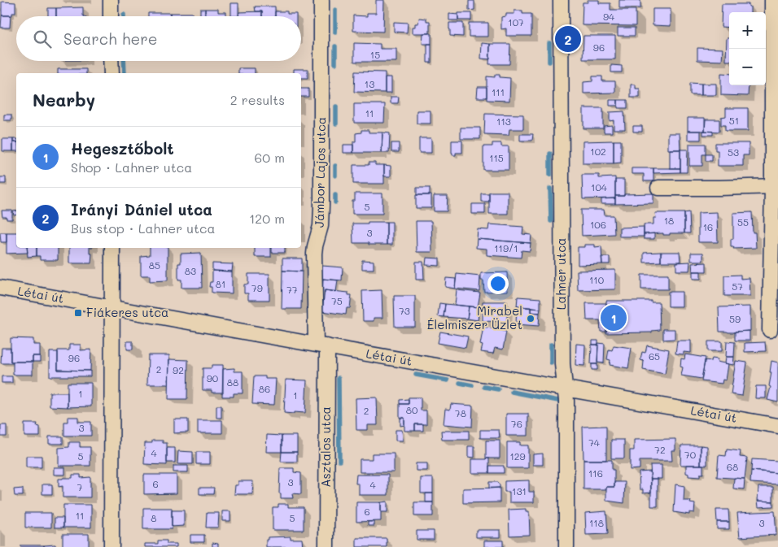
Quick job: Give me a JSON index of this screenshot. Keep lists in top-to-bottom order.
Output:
{
  "streets": {
    "street": [
      "Jámbor Lajos utca",
      "Lahner utca",
      "Létai út",
      "Asztalos utca"
    ]
  },
  "crossings": [
    ["Jámbor Lajos utca", "Létai út"],
    ["Jámbor Lajos utca", "Asztalos utca"],
    ["Lahner utca", "Létai út"],
    ["Létai út", "Asztalos utca"]
  ],
  "places": {
    "transit": ["Fiákeres utca"],
    "other": ["Mirabel Élelmiszer Üzlet"]
  },
  "house_numbers": [
    "94",
    "107",
    "96",
    "15",
    "13",
    "111",
    "11",
    "51",
    "113",
    "102",
    "53",
    "115",
    "104",
    "5",
    "18",
    "55",
    "106",
    "16",
    "3",
    "119/1",
    "85",
    "83",
    "110",
    "81",
    "57",
    "79",
    "77",
    "75",
    "73",
    "59",
    "65",
    "96",
    "2",
    "92",
    "90",
    "88",
    "86",
    "1",
    "1",
    "80",
    "2",
    "78",
    "76",
    "3",
    "74",
    "72",
    "4",
    "70",
    "5",
    "129",
    "68",
    "116",
    "3",
    "6",
    "4",
    "7",
    "131",
    "6",
    "11",
    "8",
    "5",
    "118",
    "3"
  ],
  "page": {
    "map_buttons": ["+", "−"],
    "search": "Search here",
    "pins": ["2", "1"],
    "heading": ["Nearby", "2 results"],
    "list": [
      {
        "mark": "1",
        "name": "Hegesztőbolt",
        "note": "Shop · Lahner utca",
        "value": "60 m"
      },
      {
        "mark": "2",
        "name": "Irányi Dániel utca",
        "note": "Bus stop · Lahner utca",
        "value": "120 m"
      }
    ]
  }
}
